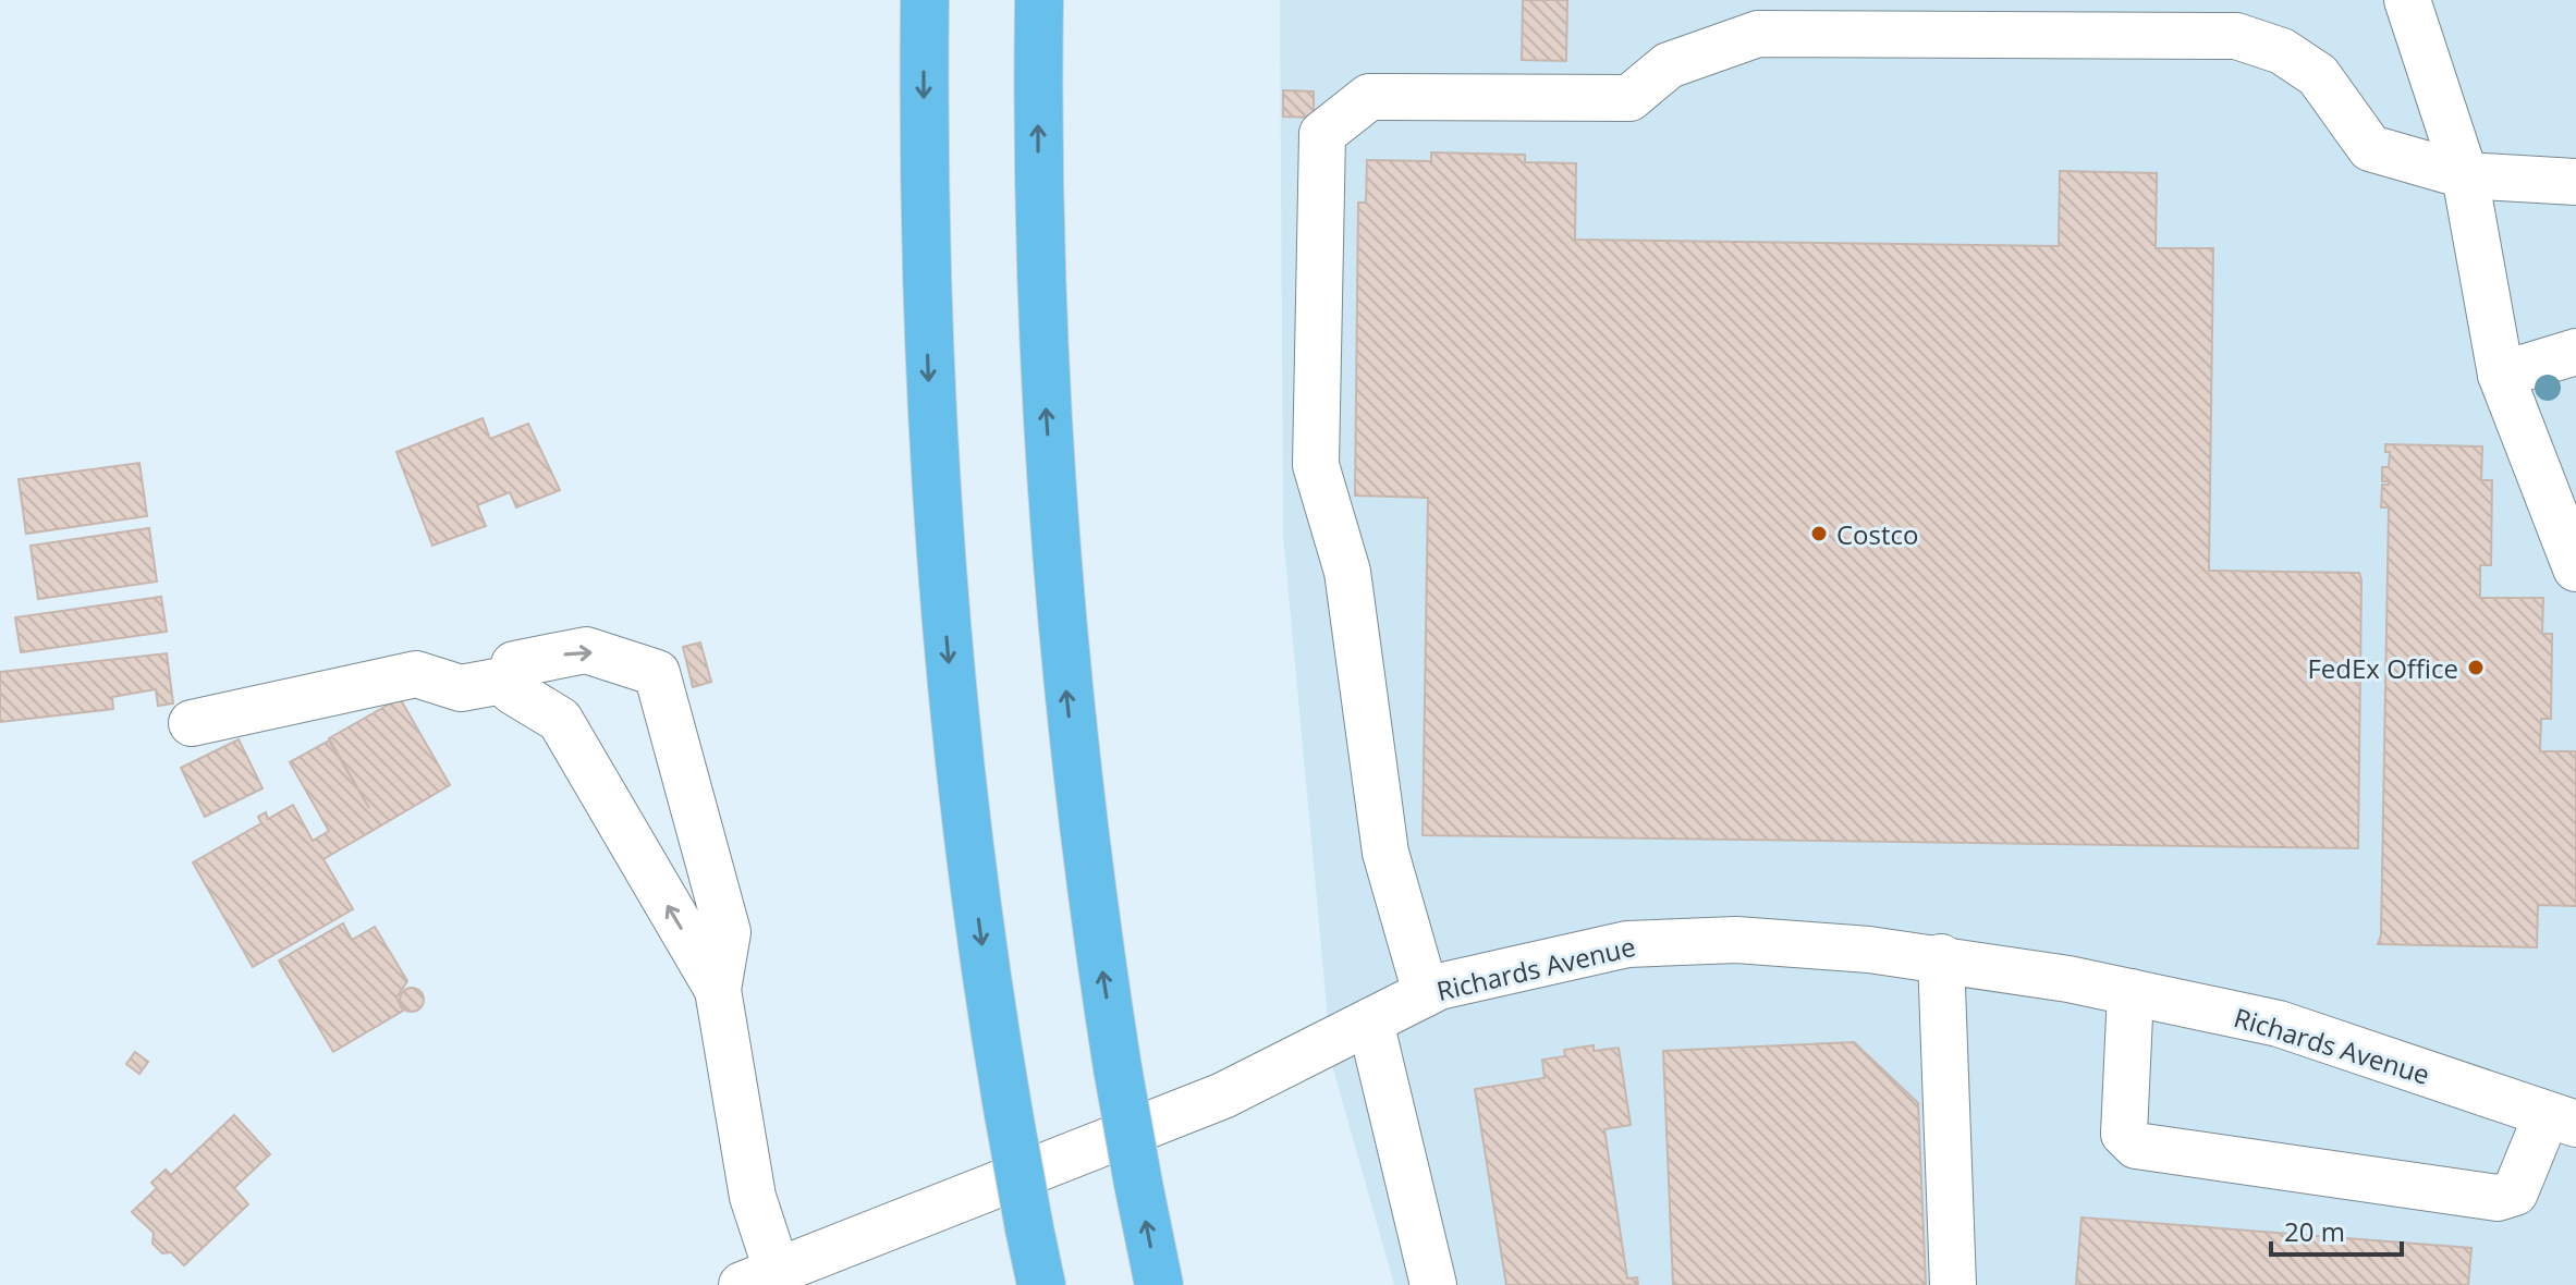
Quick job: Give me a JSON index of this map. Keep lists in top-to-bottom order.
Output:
{
  "streets": {
    "street": ["Richards Avenue"]
  },
  "places": ["Costco", "FedEx Office"],
  "scale_bar": "20 m"
}
